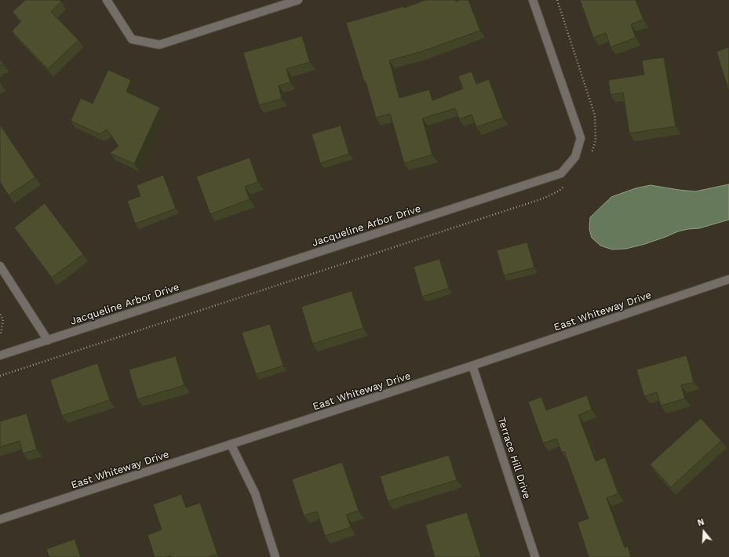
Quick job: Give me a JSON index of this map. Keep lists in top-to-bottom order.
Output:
{
  "streets": {
    "street": ["Jacqueline Arbor Drive", "East Whiteway Drive", "Terrace Hill Drive"]
  },
  "crossings": [
    ["East Whiteway Drive", "Terrace Hill Drive"]
  ],
  "north": "top"
}
